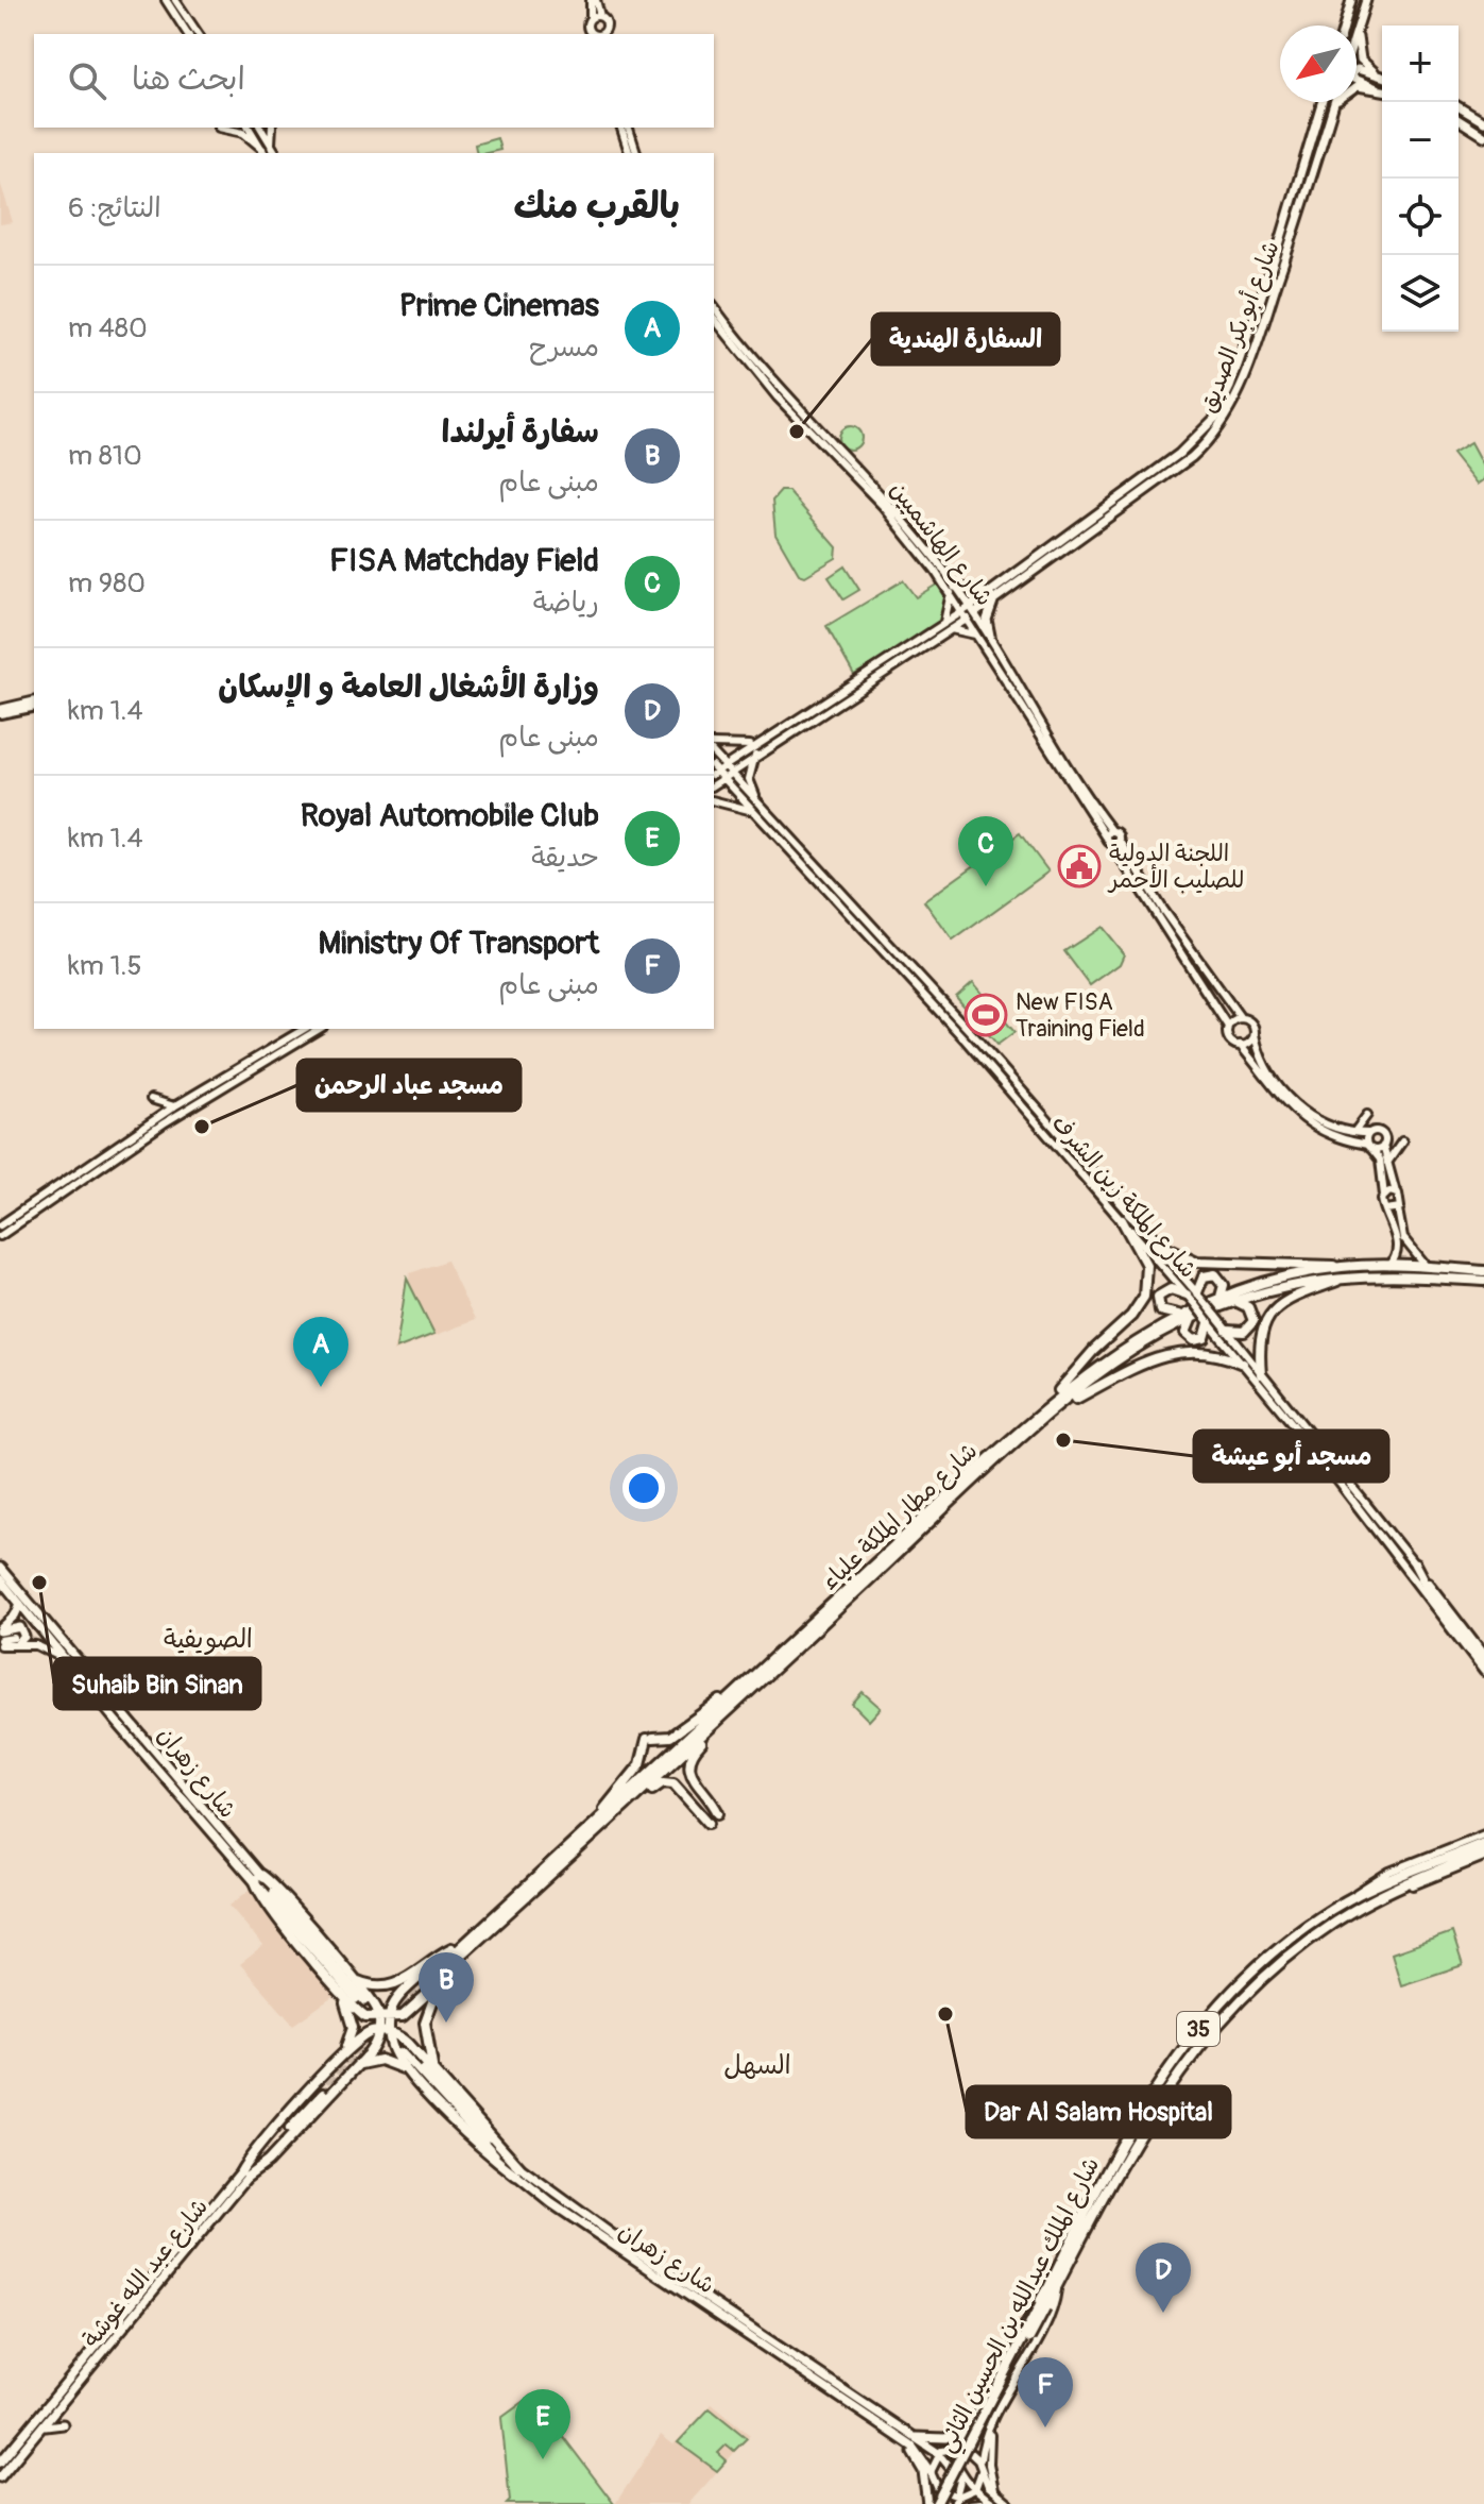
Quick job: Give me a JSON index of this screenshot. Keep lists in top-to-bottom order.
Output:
{
  "streets": {
    "highway": [
      "شارع مطار الملكة علياء",
      "35",
      "شارع عبد الله غوشة",
      "شارع الملك عبدالله بن الحسين الثاني"
    ],
    "main road": [
      "شارع أبو بكر الصديق",
      "شارع الهاشميين",
      "شارع الملكة زين الشرف",
      "شارع زهران"
    ]
  },
  "crossings": [
    ["شارع أبو بكر الصديق", "شارع الهاشميين"]
  ],
  "districts": ["الصويفية", "السهل"],
  "places": {
    "other": [
      "السفارة الهندية",
      "مسجد عباد الرحمن",
      "مسجد أبو عيشة",
      "Suhaib Bin Sinan",
      "Dar Al Salam Hospital"
    ],
    "public building": ["اللجنة الدولية للصليب الأحمر"],
    "sports": ["New FISA Training Field"]
  },
  "north": "bottom left",
  "page": {
    "map_buttons": ["+", "−"],
    "search": "ابحث هنا",
    "heading": ["بالقرب منك", "النتائج: 6"],
    "list": [
      {
        "mark": "A",
        "name": "Prime Cinemas",
        "note": "مسرح",
        "value": "480 m"
      },
      {
        "mark": "B",
        "name": "سفارة أيرلندا",
        "note": "مبنى عام",
        "value": "810 m"
      },
      {
        "mark": "C",
        "name": "FISA Matchday Field",
        "note": "رياضة",
        "value": "980 m"
      },
      {
        "mark": "D",
        "name": "وزارة الأشغال العامة و الإسكان",
        "note": "مبنى عام",
        "value": "1.4 km"
      },
      {
        "mark": "E",
        "name": "Royal Automobile Club",
        "note": "حديقة",
        "value": "1.4 km"
      },
      {
        "mark": "F",
        "name": "Ministry Of Transport",
        "note": "مبنى عام",
        "value": "1.5 km"
      }
    ],
    "pins": [
      "C",
      "A",
      "B",
      "D",
      "F",
      "E"
    ]
  }
}
